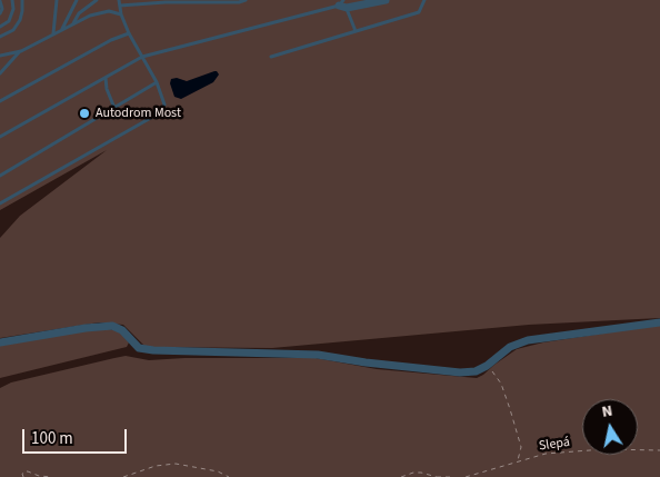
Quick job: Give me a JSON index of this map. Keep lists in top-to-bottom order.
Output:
{
  "streets": {
    "path": ["Slepá"]
  },
  "places": ["Autodrom Most"],
  "scale_bar": "100 m",
  "north": "top"
}
